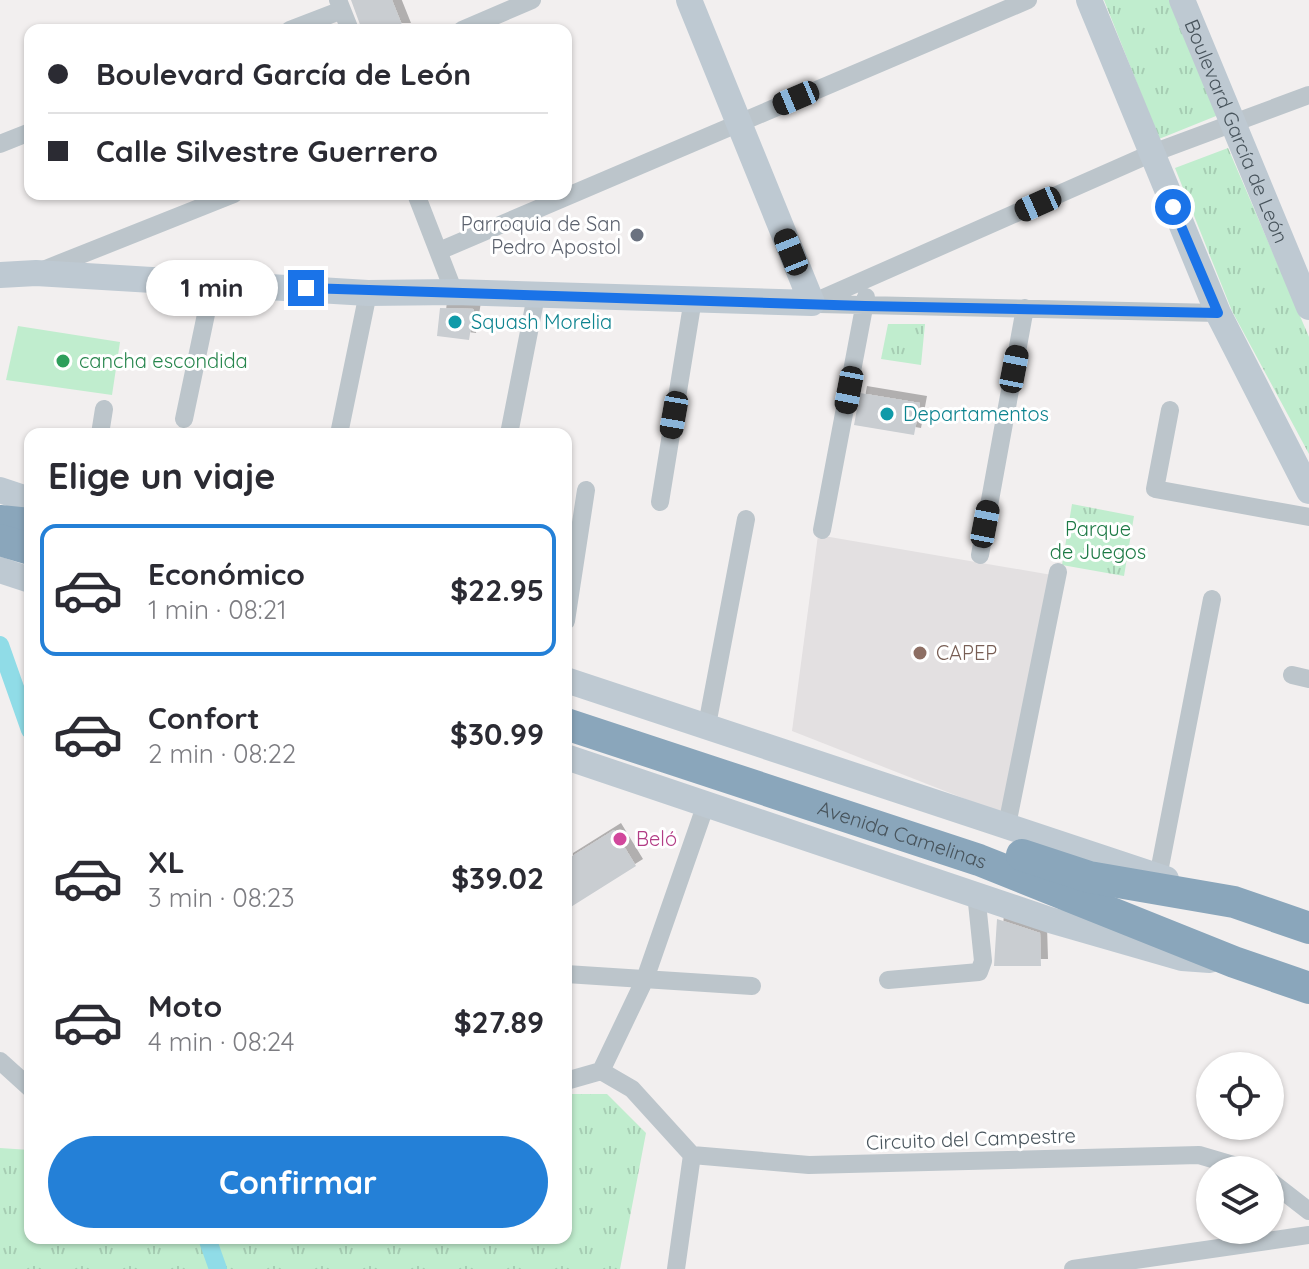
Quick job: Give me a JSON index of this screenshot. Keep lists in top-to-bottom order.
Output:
{
  "streets": {
    "highway": ["Avenida Camelinas"],
    "street": ["Boulevard García de León", "Circuito del Campestre"]
  },
  "parks": ["Parque de Juegos"],
  "places": [
    "Parroquia de San Pedro Apostol",
    "Squash Morelia",
    "cancha escondida",
    "Departamentos",
    "CAPEP",
    "Beló"
  ],
  "page": {
    "banner": ["Boulevard García de León", "Calle Silvestre Guerrero"],
    "bubble": "1 min",
    "heading": "Elige un viaje",
    "list": [
      {
        "name": "Económico",
        "note": "1 min · 08:21",
        "value": "$22.95"
      },
      {
        "name": "Confort",
        "note": "2 min · 08:22",
        "value": "$30.99"
      },
      {
        "name": "XL",
        "note": "3 min · 08:23",
        "value": "$39.02"
      },
      {
        "name": "Moto",
        "note": "4 min · 08:24",
        "value": "$27.89"
      }
    ],
    "buttons": "Confirmar"
  }
}
